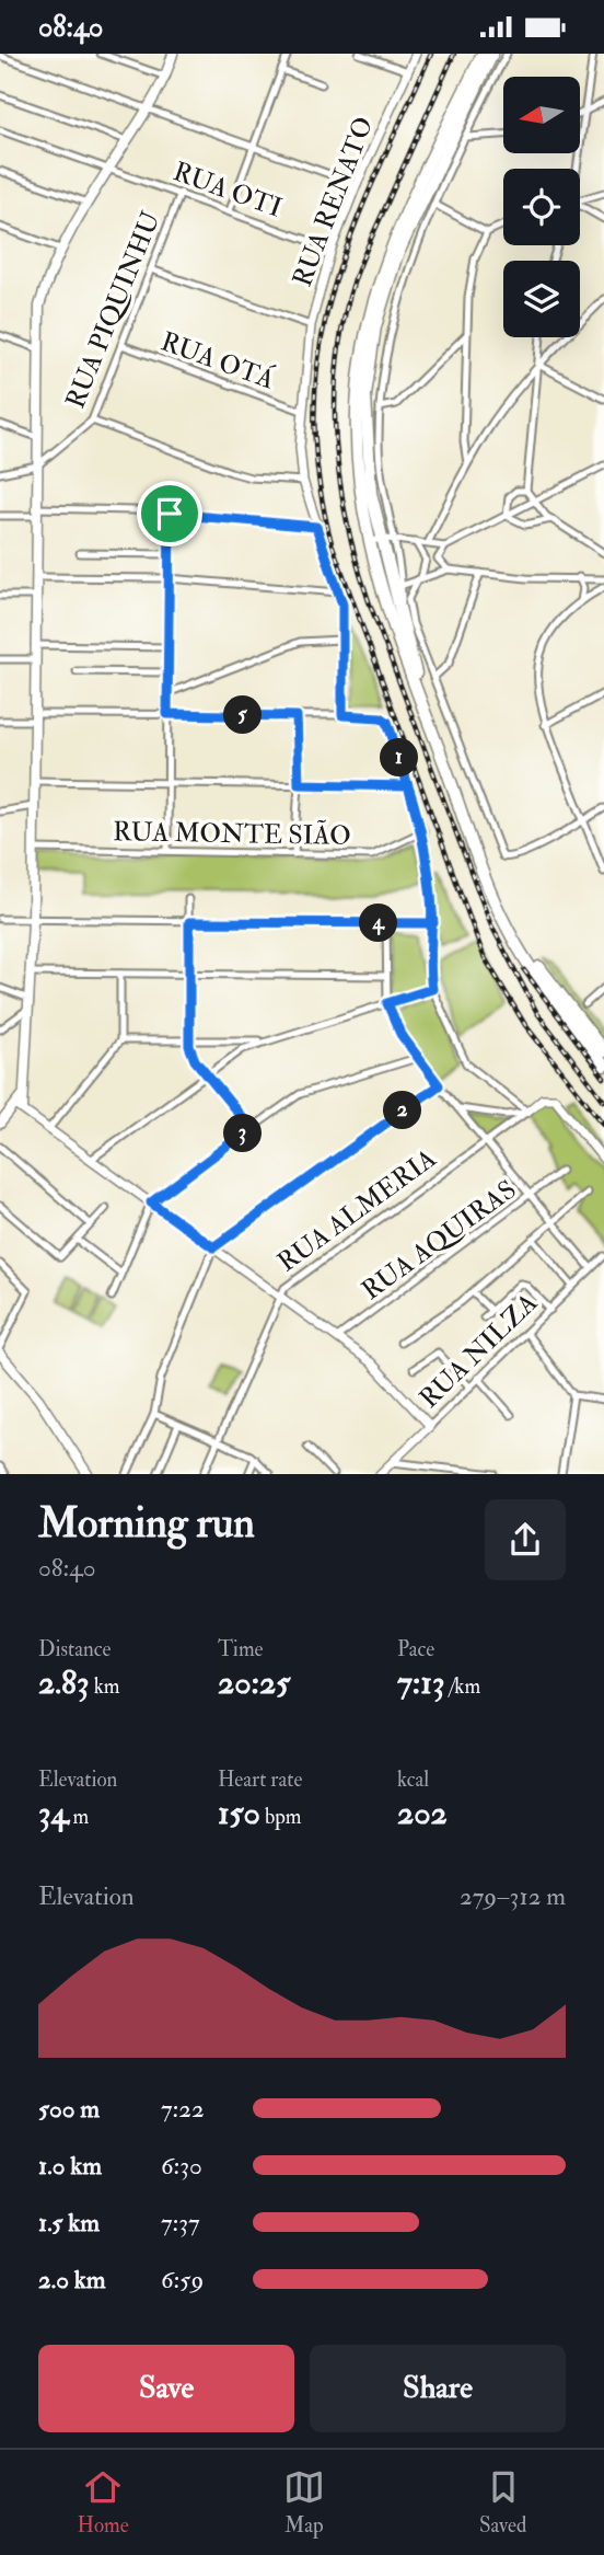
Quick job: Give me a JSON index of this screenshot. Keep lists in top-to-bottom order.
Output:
{
  "streets": {
    "street": [
      "RUA OTI",
      "RUA RENATO",
      "RUA PIQUINHU",
      "RUA OTÁ",
      "RUA MONTE SIÃO",
      "RUA ALMERIA",
      "RUA AQUIRAS",
      "RUA NILZA"
    ]
  },
  "crossings": [
    ["RUA OTI", "RUA RENATO"],
    ["RUA OTI", "RUA PIQUINHU"],
    ["RUA RENATO", "RUA OTÁ"],
    ["RUA PIQUINHU", "RUA OTÁ"]
  ],
  "north": "left",
  "page": {
    "status": "08:40",
    "pins": [
      "5",
      "1",
      "4",
      "2",
      "3"
    ],
    "heading": ["Morning run", "08:40"],
    "stats": [
      ["Distance", "2.83 km"],
      ["Time", "20:25"],
      ["Pace", "7:13 /km"],
      ["Elevation", "34 m"],
      ["Heart rate", "150 bpm"],
      ["kcal", "202"]
    ],
    "chart": ["Elevation", "279–312 m"],
    "list": [
      {
        "name": "500 m",
        "note": "7:22"
      },
      {
        "name": "1.0 km",
        "note": "6:30"
      },
      {
        "name": "1.5 km",
        "note": "7:37"
      },
      {
        "name": "2.0 km",
        "note": "6:59"
      }
    ],
    "buttons": ["Save", "Share"],
    "tabs": ["Home", "Map", "Saved"]
  }
}
